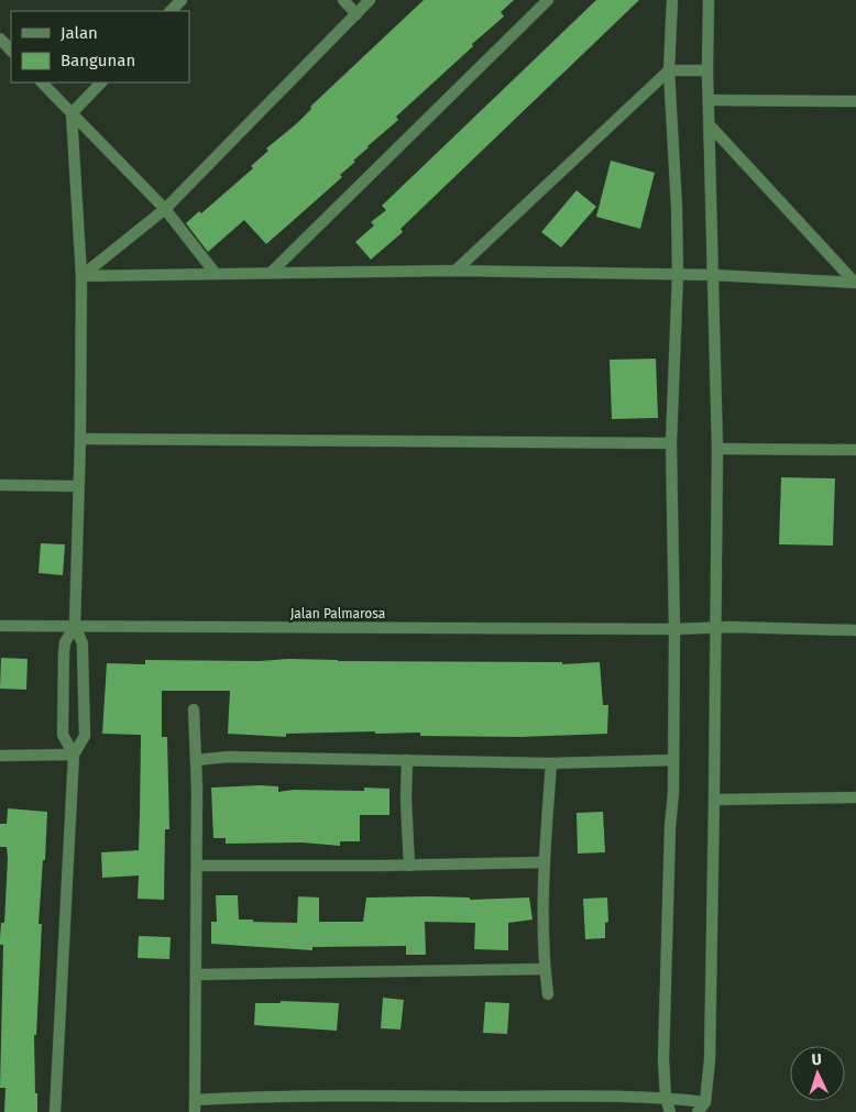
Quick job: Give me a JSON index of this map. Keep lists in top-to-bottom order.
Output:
{
  "streets": {
    "street": ["Jalan Palmarosa"]
  },
  "legend": ["Jalan", "Bangunan"],
  "north": "top"
}
